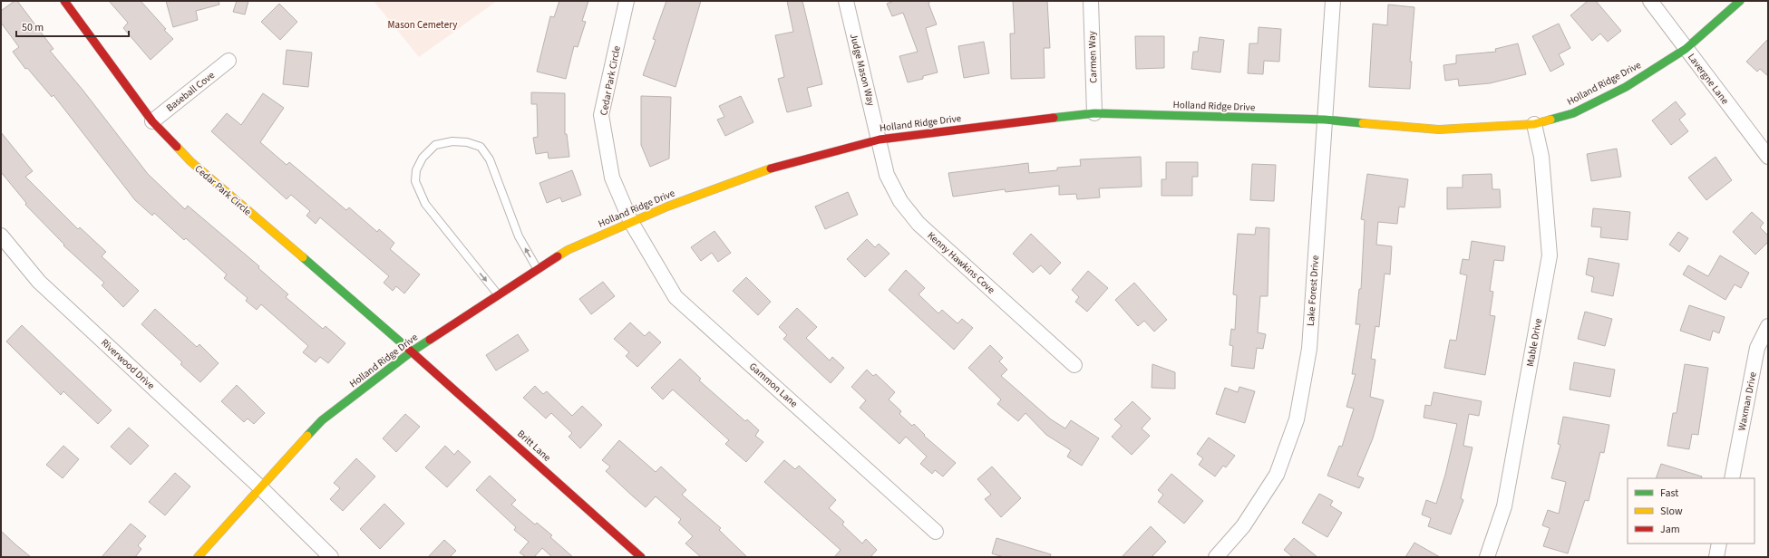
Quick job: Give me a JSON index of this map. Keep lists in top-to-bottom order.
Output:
{
  "streets": {
    "street": [
      "Carmen Way",
      "Judge Mason Way",
      "Lavergne Lane",
      "Cedar Park Circle",
      "Holland Ridge Drive",
      "Baseball Cove",
      "Kenny Hawkins Cove",
      "Lake Forest Drive",
      "Mable Drive",
      "Riverwood Drive",
      "Gammon Lane",
      "Waxman Drive",
      "Britt Lane"
    ]
  },
  "crossings": [
    ["Carmen Way", "Holland Ridge Drive"],
    ["Judge Mason Way", "Holland Ridge Drive"],
    ["Judge Mason Way", "Kenny Hawkins Cove"],
    ["Lavergne Lane", "Holland Ridge Drive"],
    ["Cedar Park Circle", "Holland Ridge Drive"],
    ["Cedar Park Circle", "Baseball Cove"],
    ["Cedar Park Circle", "Gammon Lane"],
    ["Cedar Park Circle", "Britt Lane"],
    ["Holland Ridge Drive", "Kenny Hawkins Cove"],
    ["Holland Ridge Drive", "Lake Forest Drive"],
    ["Holland Ridge Drive", "Mable Drive"],
    ["Holland Ridge Drive", "Riverwood Drive"],
    ["Holland Ridge Drive", "Gammon Lane"],
    ["Holland Ridge Drive", "Britt Lane"]
  ],
  "parks": ["Mason Cemetery"],
  "legend": ["Fast", "Slow", "Jam"],
  "scale_bar": "50 m"
}
